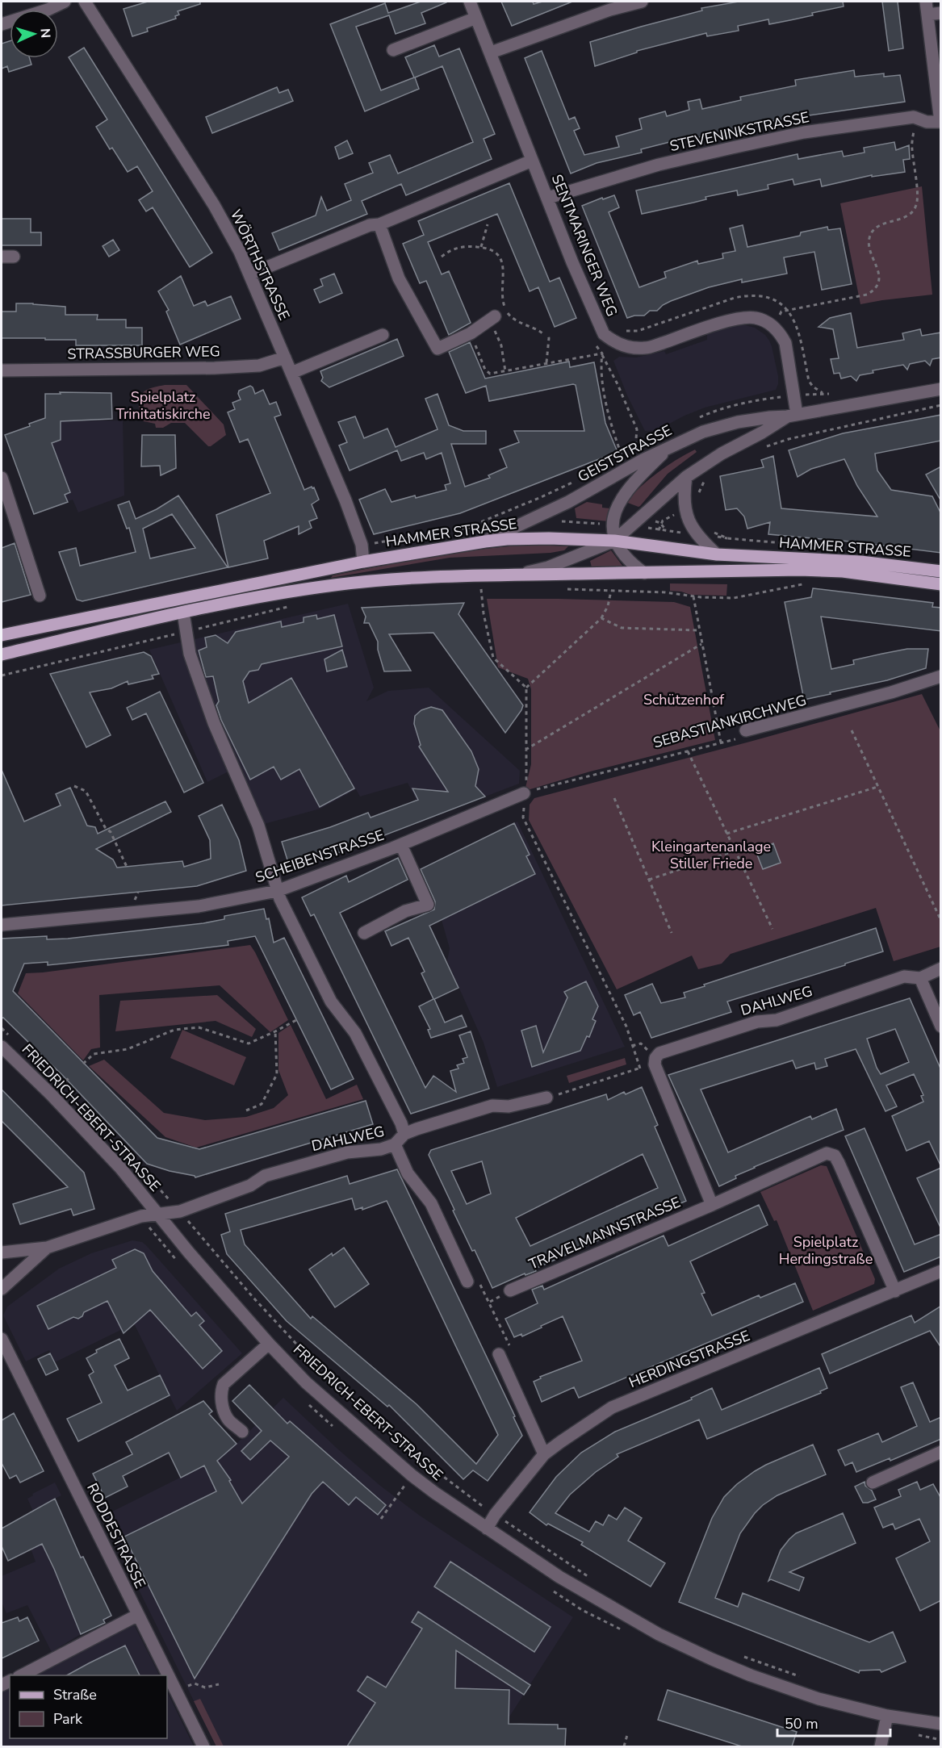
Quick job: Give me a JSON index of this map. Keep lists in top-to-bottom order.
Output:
{
  "streets": {
    "main road": ["HAMMER STRASSE"],
    "street": [
      "STEVENINKSTRASSE",
      "SENTMARINGER WEG",
      "WÖRTHSTRASSE",
      "STRASSBURGER WEG",
      "GEISTSTRASSE",
      "SEBASTIANKIRCHWEG",
      "SCHEIBENSTRASSE",
      "DAHLWEG",
      "FRIEDRICH-EBERT-STRASSE",
      "TRAVELMANNSTRASSE",
      "HERDINGSTRASSE",
      "RODDESTRASSE"
    ]
  },
  "crossings": [
    ["STEVENINKSTRASSE", "SENTMARINGER WEG"],
    ["WÖRTHSTRASSE", "STRASSBURGER WEG"],
    ["WÖRTHSTRASSE", "HAMMER STRASSE"],
    ["GEISTSTRASSE", "HAMMER STRASSE"],
    ["SEBASTIANKIRCHWEG", "SCHEIBENSTRASSE"],
    ["DAHLWEG", "FRIEDRICH-EBERT-STRASSE"],
    ["FRIEDRICH-EBERT-STRASSE", "HERDINGSTRASSE"],
    ["TRAVELMANNSTRASSE", "HERDINGSTRASSE"]
  ],
  "parks": [
    "Spielplatz Trinitatiskirche",
    "Schützenhof",
    "Kleingartenanlage Stiller Friede",
    "Spielplatz Herdingstraße"
  ],
  "legend": ["Straße", "Park"],
  "scale_bar": "50 m",
  "north": "right"
}
